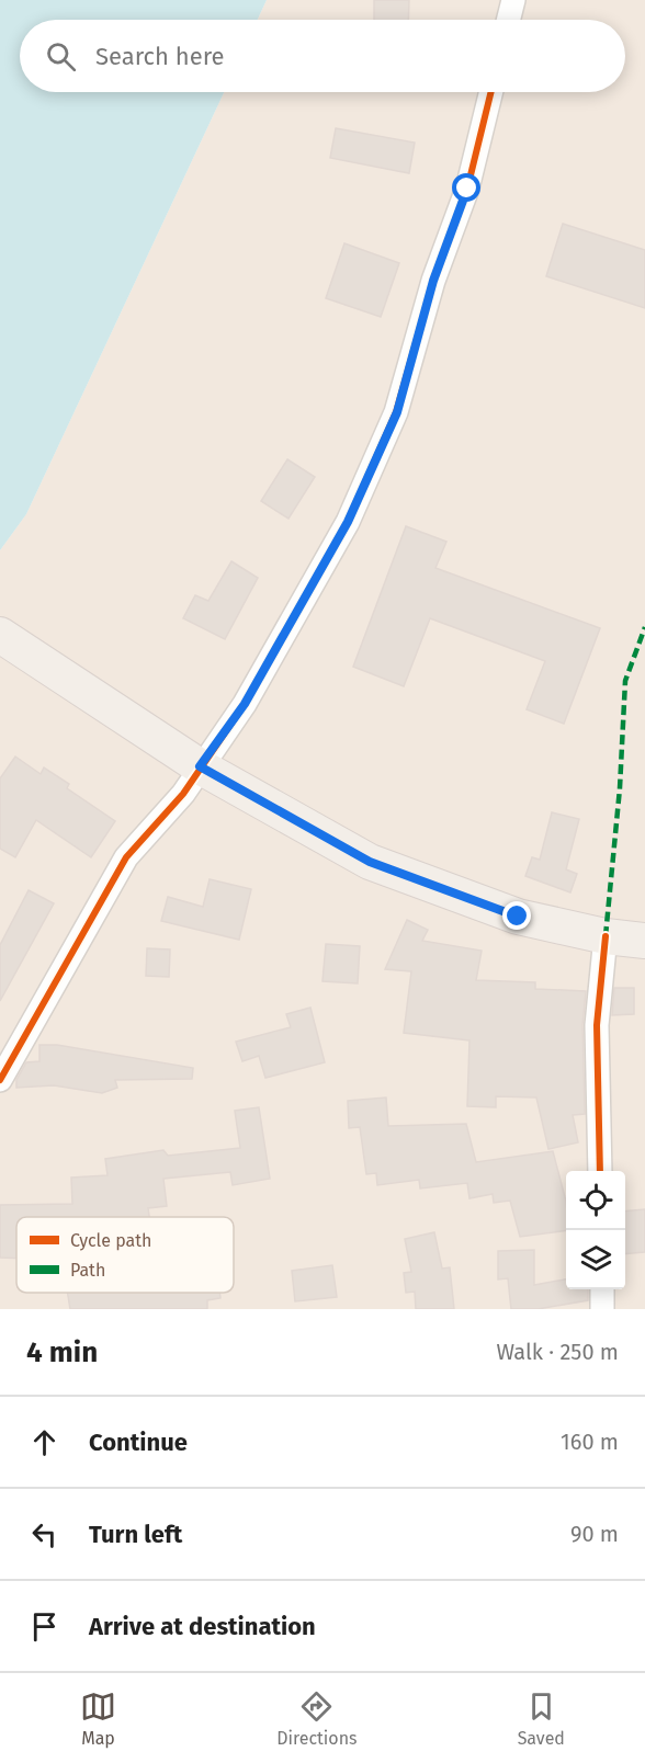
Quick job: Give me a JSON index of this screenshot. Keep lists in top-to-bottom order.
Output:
{
  "legend": ["Cycle path", "Path"],
  "page": {
    "search": "Search here",
    "heading": ["4 min", "Walk · 250 m"],
    "list": [
      ["Continue", "160 m"],
      ["Turn left", "90 m"],
      "Arrive at destination"
    ],
    "nav": ["Map", "Directions", "Saved"]
  }
}
